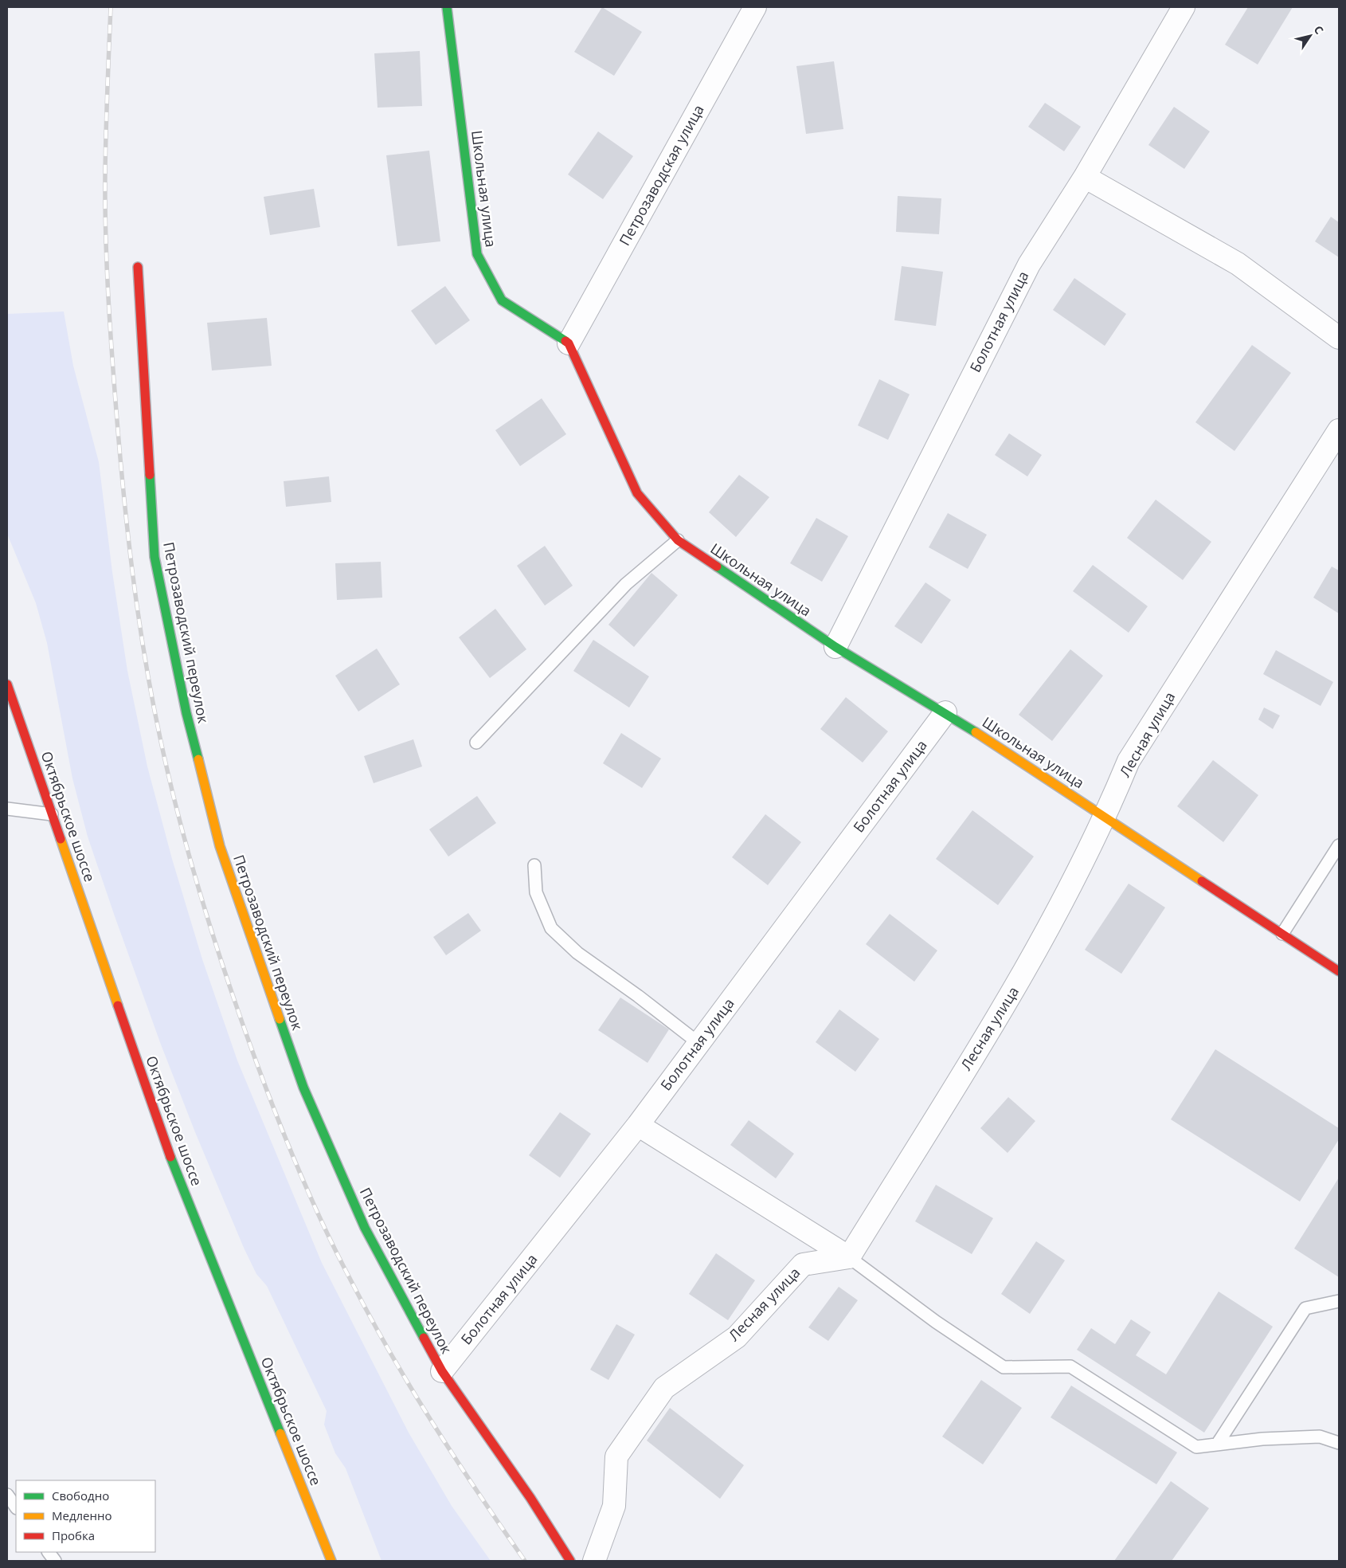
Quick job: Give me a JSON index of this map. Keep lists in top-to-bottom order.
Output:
{
  "streets": {
    "street": [
      "Петрозаводская улица",
      "Школьная улица",
      "Болотная улица",
      "Петрозаводский переулок",
      "Лесная улица",
      "Октябрьское шоссе"
    ]
  },
  "crossings": [
    ["Петрозаводская улица", "Школьная улица"],
    ["Школьная улица", "Болотная улица"],
    ["Школьная улица", "Лесная улица"],
    ["Болотная улица", "Петрозаводский переулок"]
  ],
  "legend": ["Свободно", "Медленно", "Пробка"],
  "north": "top right"
}
